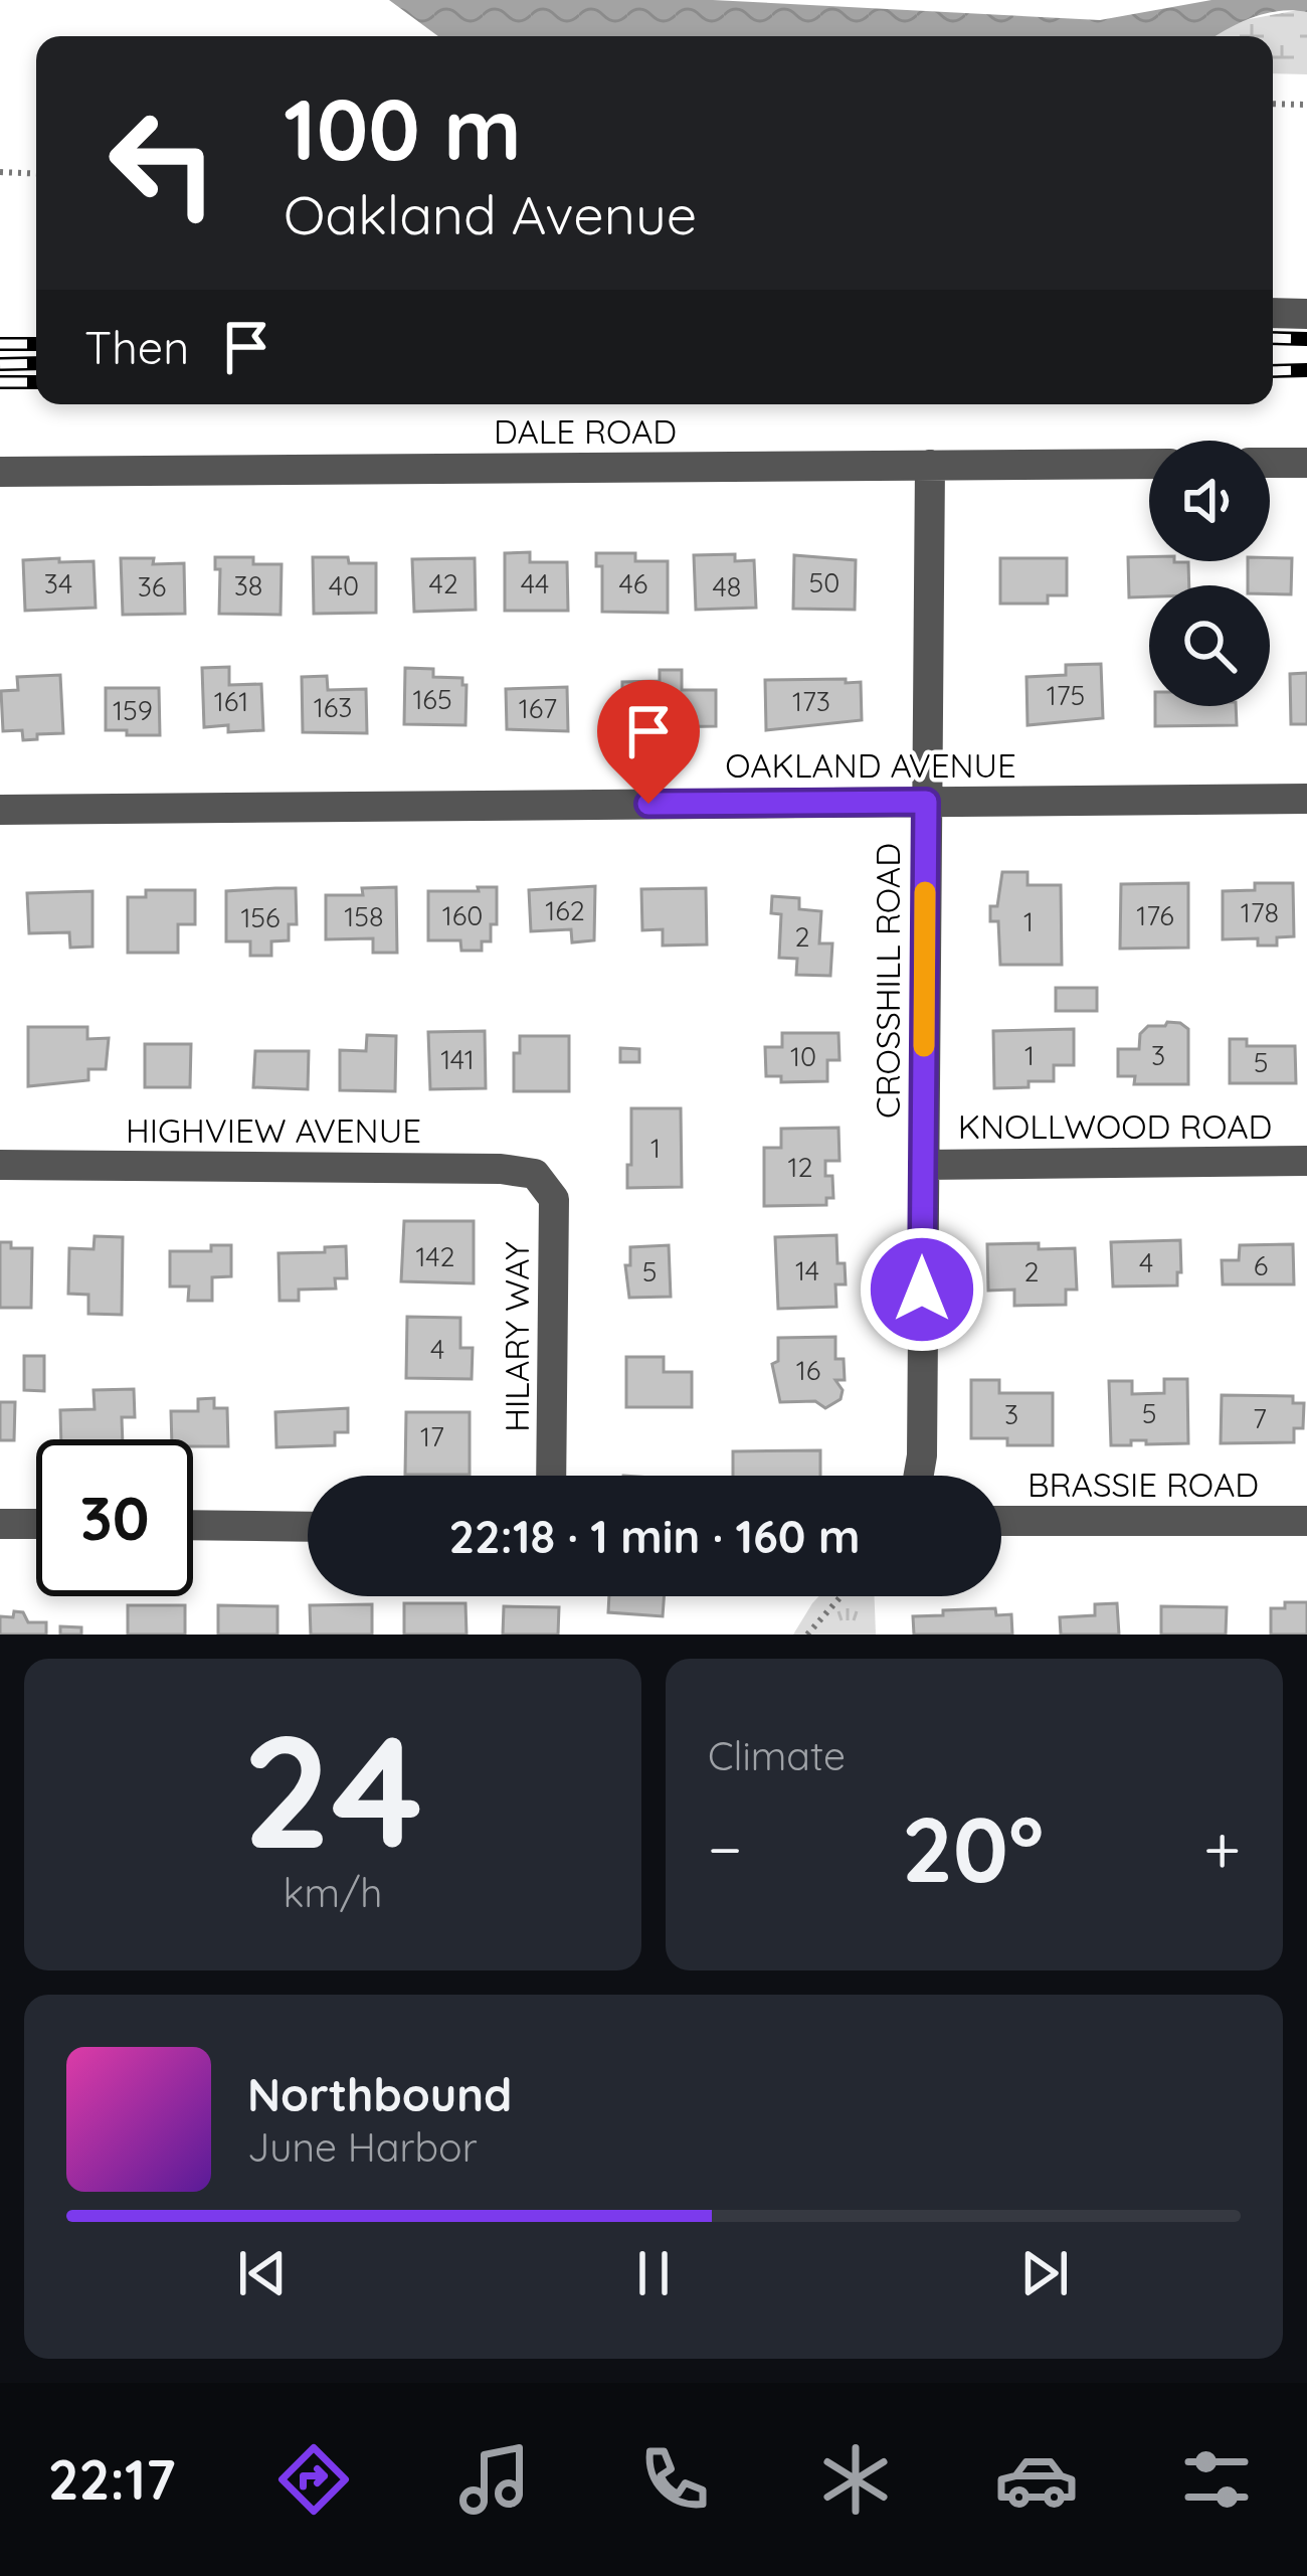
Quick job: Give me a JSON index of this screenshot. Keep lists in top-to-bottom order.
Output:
{
  "streets": {
    "street": [
      "DALE ROAD",
      "OAKLAND AVENUE",
      "CROSSHILL ROAD",
      "KNOLLWOOD ROAD",
      "HIGHVIEW AVENUE",
      "HILARY WAY",
      "BRASSIE ROAD"
    ]
  },
  "crossings": [
    ["DALE ROAD", "CROSSHILL ROAD"],
    ["OAKLAND AVENUE", "CROSSHILL ROAD"],
    ["CROSSHILL ROAD", "KNOLLWOOD ROAD"],
    ["HIGHVIEW AVENUE", "HILARY WAY"]
  ],
  "house_numbers": [
    "50",
    "34",
    "42",
    "44",
    "46",
    "38",
    "40",
    "36",
    "48",
    "175",
    "165",
    "161",
    "173",
    "163",
    "167",
    "159",
    "162",
    "178",
    "160",
    "176",
    "158",
    "156",
    "1",
    "2",
    "1",
    "3",
    "10",
    "141",
    "5",
    "1",
    "12",
    "142",
    "4",
    "6",
    "14",
    "5",
    "2",
    "4",
    "16",
    "5",
    "3",
    "7",
    "17"
  ],
  "page": {
    "turn": ["100 m", "Oakland Avenue"],
    "then": "Then",
    "limit": "30",
    "trip": "22:18 · 1 min · 160 m",
    "tile": [
      ["24", "km/h"],
      "Climate"
    ],
    "heat": ["−", "20°", "+"],
    "song": ["Northbound", "June Harbor"],
    "tabs": "22:17"
  }
}
